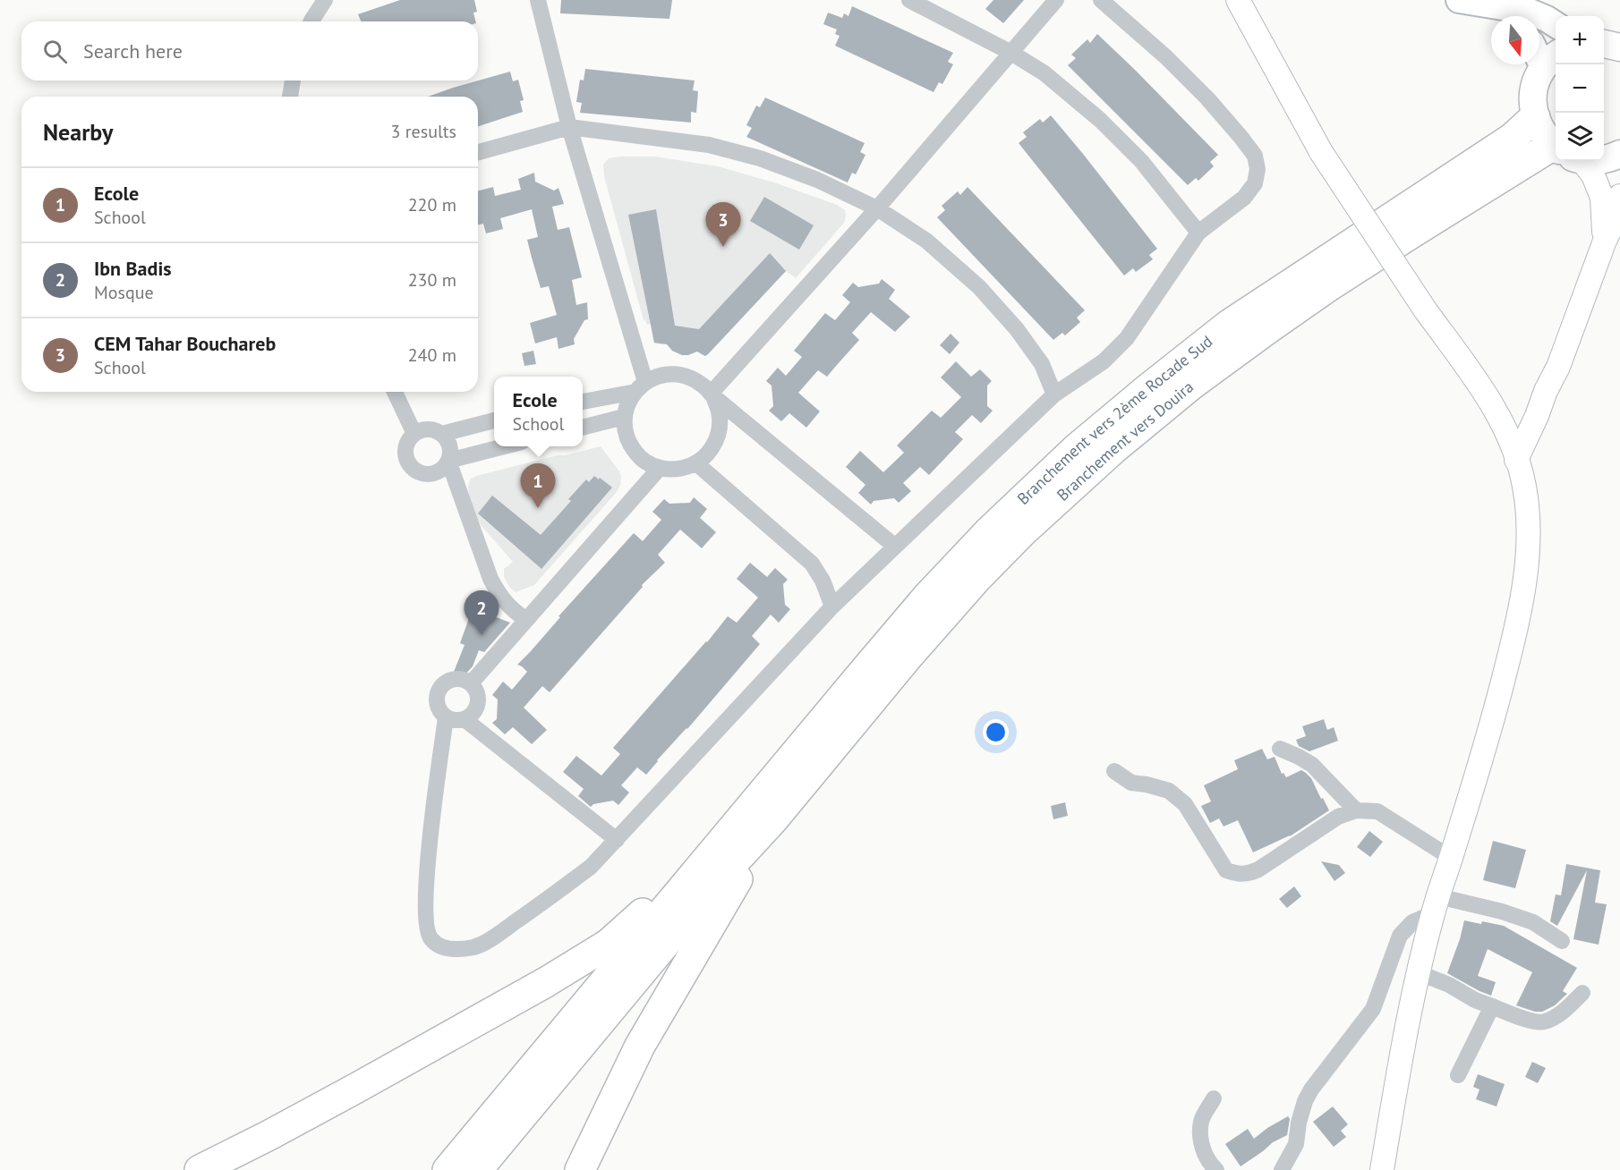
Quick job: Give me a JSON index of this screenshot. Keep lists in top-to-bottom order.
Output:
{
  "streets": {
    "highway": ["Branchement vers 2ème Rocade Sud", "Branchement vers Douira"]
  },
  "crossings": [
    ["Branchement vers 2ème Rocade Sud", "Branchement vers Douira"]
  ],
  "north": "bottom",
  "page": {
    "map_buttons": ["+", "−"],
    "search": "Search here",
    "heading": ["Nearby", "3 results"],
    "list": [
      {
        "mark": "1",
        "name": "Ecole",
        "note": "School",
        "value": "220 m"
      },
      {
        "mark": "2",
        "name": "Ibn Badis",
        "note": "Mosque",
        "value": "230 m"
      },
      {
        "mark": "3",
        "name": "CEM Tahar Bouchareb",
        "note": "School",
        "value": "240 m"
      }
    ],
    "pins": ["3", "1", "2"],
    "popup": ["Ecole", "School"]
  }
}
